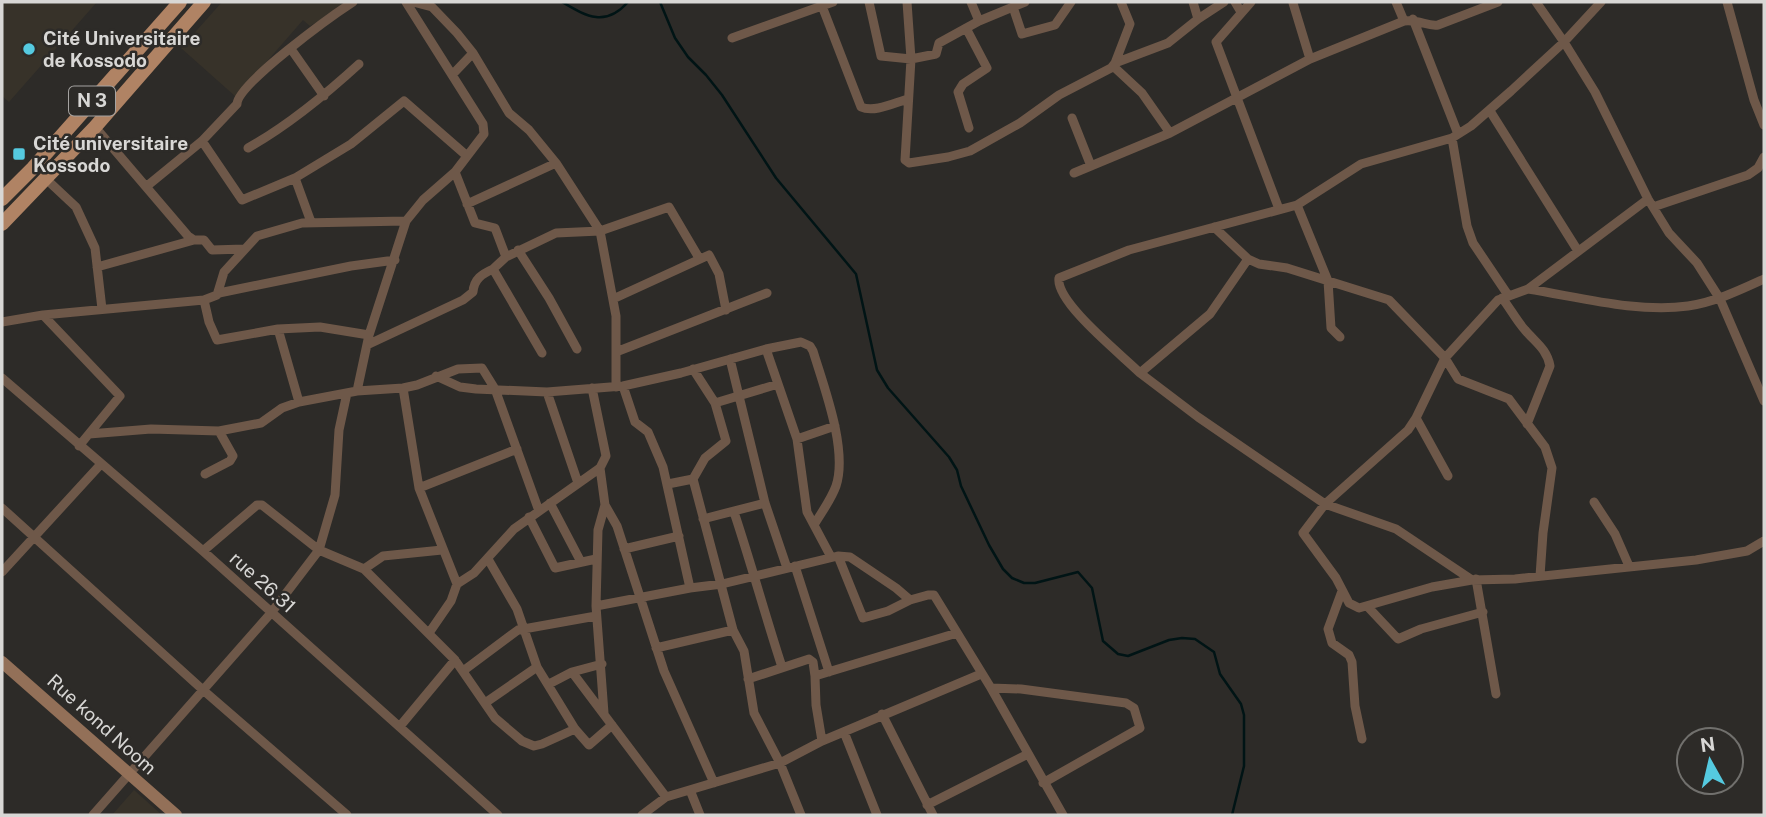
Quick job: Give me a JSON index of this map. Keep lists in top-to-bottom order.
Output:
{
  "streets": {
    "main road": ["N 3"],
    "street": ["rue 26.31", "Rue kond Noom"]
  },
  "places": {
    "other": ["Cité Universitaire de Kossodo"],
    "transit": ["Cité universitaire Kossodo"]
  },
  "north": "top"
}
